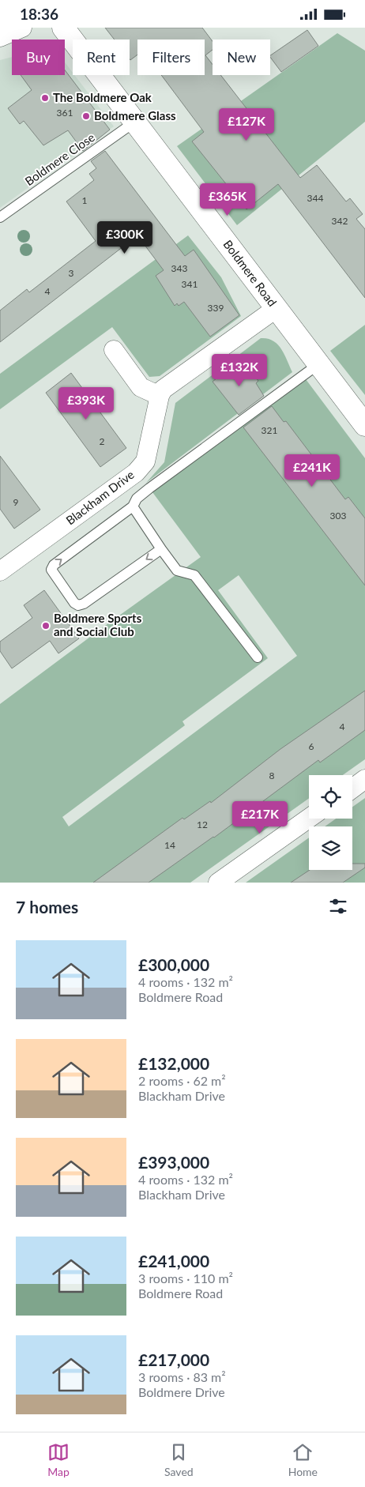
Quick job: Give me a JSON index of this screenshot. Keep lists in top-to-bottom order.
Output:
{
  "streets": {
    "main road": ["Boldmere Road"],
    "street": ["Blackham Drive"],
    "lane": ["Boldmere Close"]
  },
  "crossings": [
    ["Boldmere Close", "Boldmere Road"]
  ],
  "places": ["The Boldmere Oak", "Boldmere Glass", "Boldmere Sports and Social Club"],
  "house_numbers": [
    "361",
    "344",
    "1",
    "342",
    "343",
    "3",
    "341",
    "4",
    "339",
    "321",
    "2",
    "9",
    "303",
    "4",
    "6",
    "8",
    "12",
    "14"
  ],
  "page": {
    "status": "18:36",
    "chip": [
      "Buy",
      "Rent",
      "Filters",
      "New"
    ],
    "price": [
      "£127K",
      "£365K",
      "£300K",
      "£132K",
      "£393K",
      "£241K",
      "£217K"
    ],
    "heading": "7 homes",
    "list": [
      {
        "name": "£300,000",
        "note": "4 rooms · 132 m² · Boldmere Road"
      },
      {
        "name": "£132,000",
        "note": "2 rooms · 62 m² · Blackham Drive"
      },
      {
        "name": "£393,000",
        "note": "4 rooms · 132 m² · Blackham Drive"
      },
      {
        "name": "£241,000",
        "note": "3 rooms · 110 m² · Boldmere Road"
      },
      {
        "name": "£217,000",
        "note": "3 rooms · 83 m² · Boldmere Drive"
      }
    ],
    "tabs": ["Map", "Saved", "Home"]
  }
}
